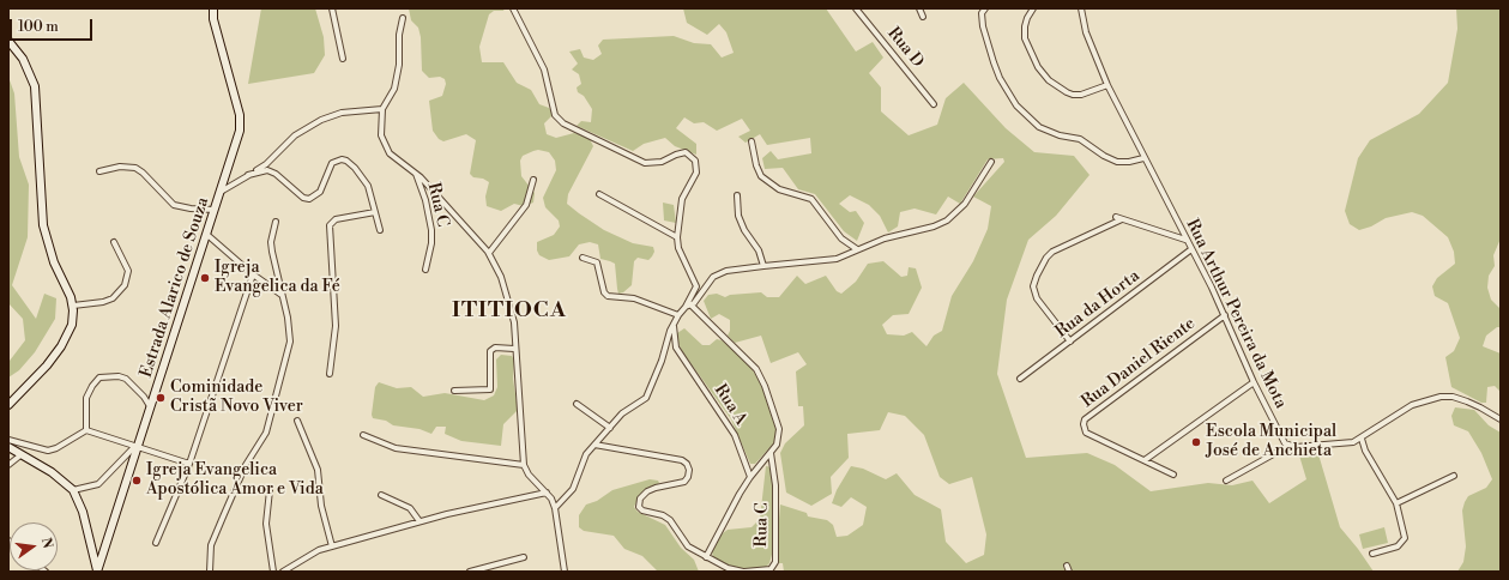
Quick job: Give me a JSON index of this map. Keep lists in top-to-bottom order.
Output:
{
  "streets": {
    "main road": ["Estrada Alarico de Souza"],
    "street": [
      "Rua D",
      "Rua C",
      "Rua da Horta",
      "Rua Arthur Pereira da Mota",
      "Rua Daniel Riente",
      "Rua A"
    ]
  },
  "crossings": [
    ["Rua da Horta", "Rua Arthur Pereira da Mota"],
    ["Rua Arthur Pereira da Mota", "Rua Daniel Riente"]
  ],
  "districts": ["ITITIOCA"],
  "places": [
    "Igreja Evangelica da Fé",
    "Cominidade Cristã Novo Viver",
    "Escola Municipal José de Anchieta",
    "Igreja Evangelica Apostólica Amor e Vida"
  ],
  "scale_bar": "100 m",
  "north": "right"
}
